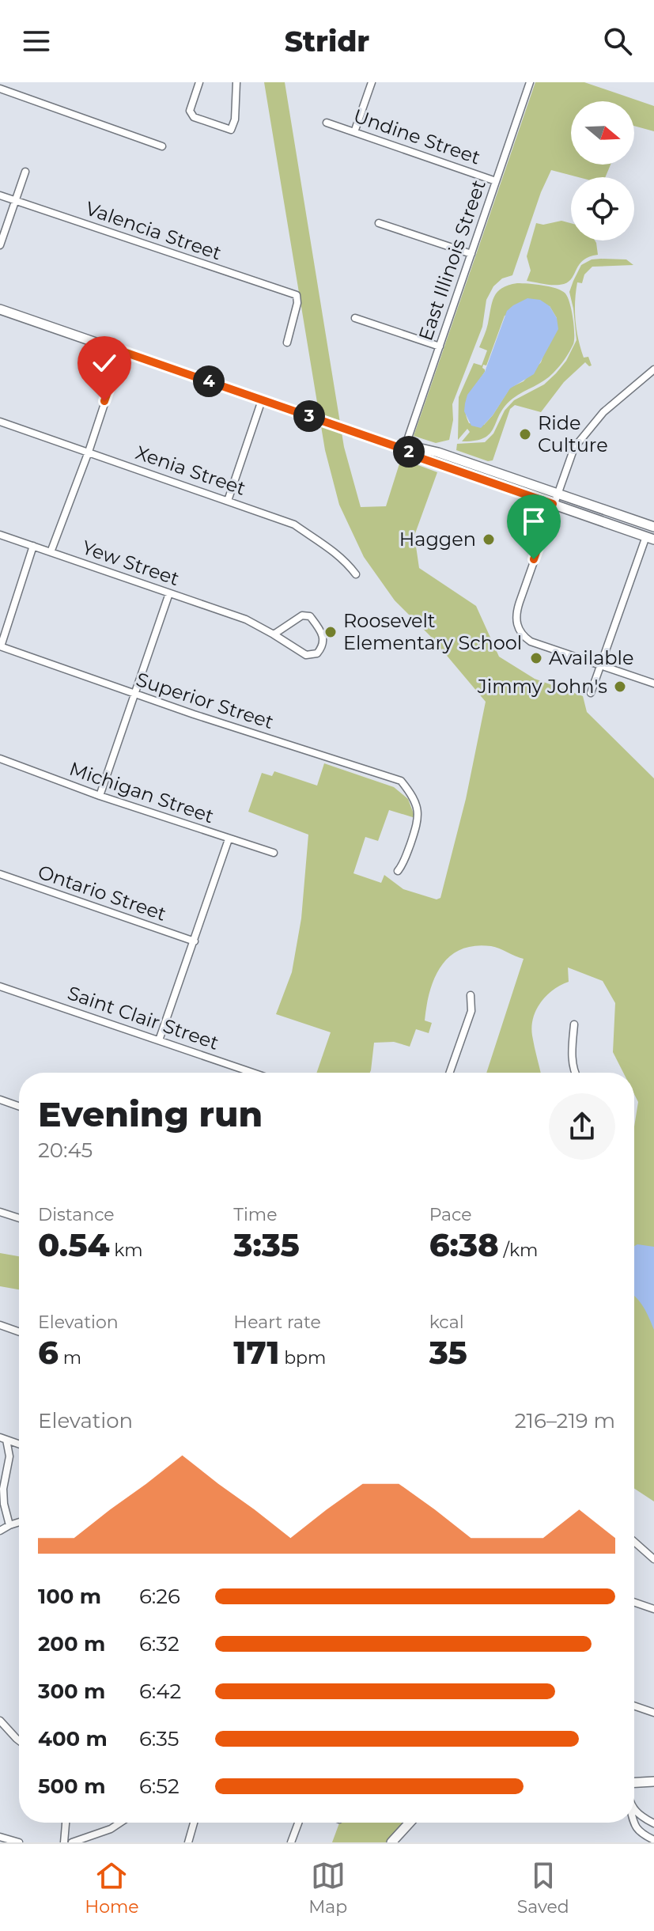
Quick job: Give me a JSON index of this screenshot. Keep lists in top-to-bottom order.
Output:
{
  "streets": {
    "street": [
      "Undine Street",
      "Valencia Street",
      "East Illinois Street",
      "Xenia Street",
      "Yew Street",
      "Superior Street",
      "Michigan Street",
      "Ontario Street",
      "Saint Clair Street"
    ]
  },
  "crossings": [
    ["Undine Street", "East Illinois Street"]
  ],
  "places": [
    "Ride Culture",
    "Haggen",
    "Roosevelt Elementary School",
    "Available",
    "Jimmy John's"
  ],
  "north": "right",
  "page": {
    "header": "Stridr",
    "pins": ["4", "3", "2"],
    "heading": ["Evening run", "20:45"],
    "stats": [
      ["Distance", "0.54 km"],
      ["Time", "3:35"],
      ["Pace", "6:38 /km"],
      ["Elevation", "6 m"],
      ["Heart rate", "171 bpm"],
      ["kcal", "35"]
    ],
    "chart": ["Elevation", "216–219 m"],
    "list": [
      {
        "name": "100 m",
        "note": "6:26"
      },
      {
        "name": "200 m",
        "note": "6:32"
      },
      {
        "name": "300 m",
        "note": "6:42"
      },
      {
        "name": "400 m",
        "note": "6:35"
      },
      {
        "name": "500 m",
        "note": "6:52"
      }
    ],
    "tabs": ["Home", "Map", "Saved"]
  }
}
